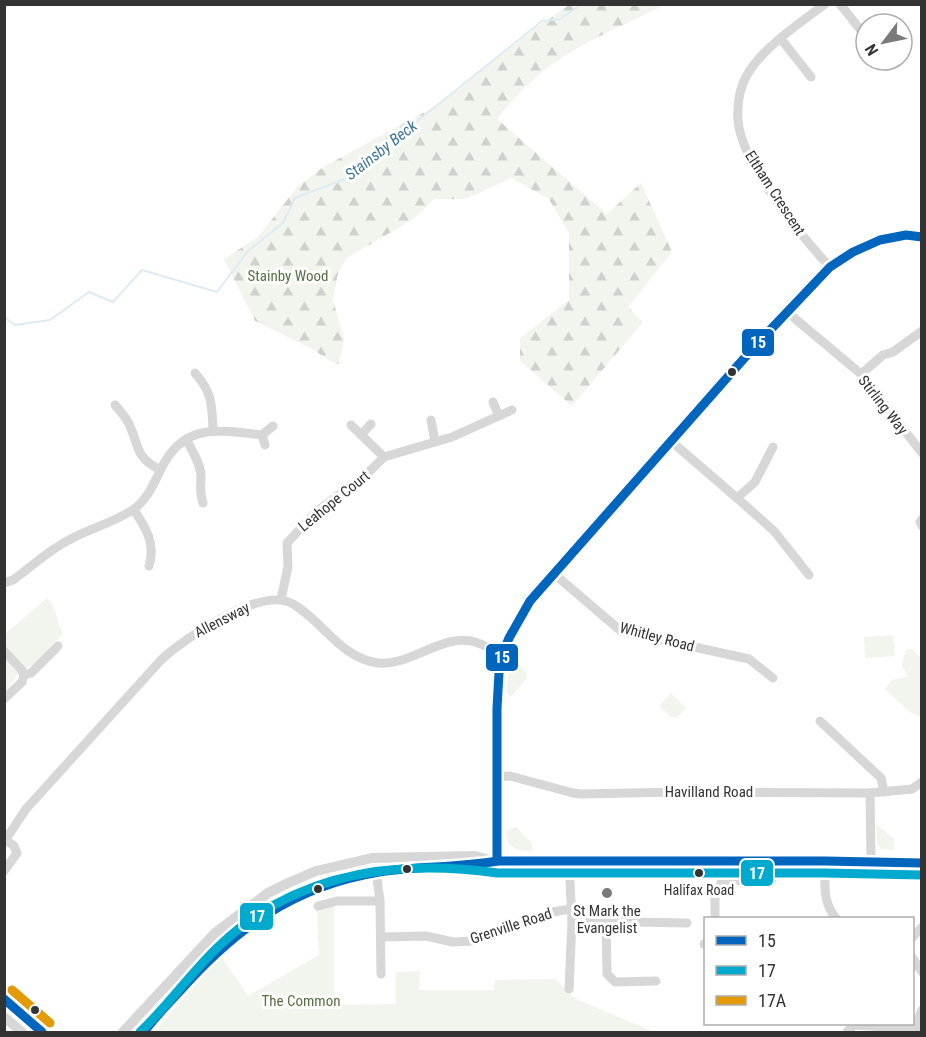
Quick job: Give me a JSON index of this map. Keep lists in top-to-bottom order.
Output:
{
  "streets": {
    "street": [
      "Eltham Crescent",
      "Stirling Way",
      "Leahope Court",
      "Allensway",
      "Whitley Road",
      "Havilland Road",
      "Grenville Road"
    ]
  },
  "crossings": [
    ["Leahope Court", "Allensway"]
  ],
  "water": ["Stainsby Beck"],
  "parks": ["Stainby Wood", "The Common"],
  "places": ["Halifax Road", "St Mark the Evangelist"],
  "lines": ["transit line 15", "transit line 17", "transit line 17A"],
  "legend": ["15", "17", "17A"],
  "north": "bottom left"
}
